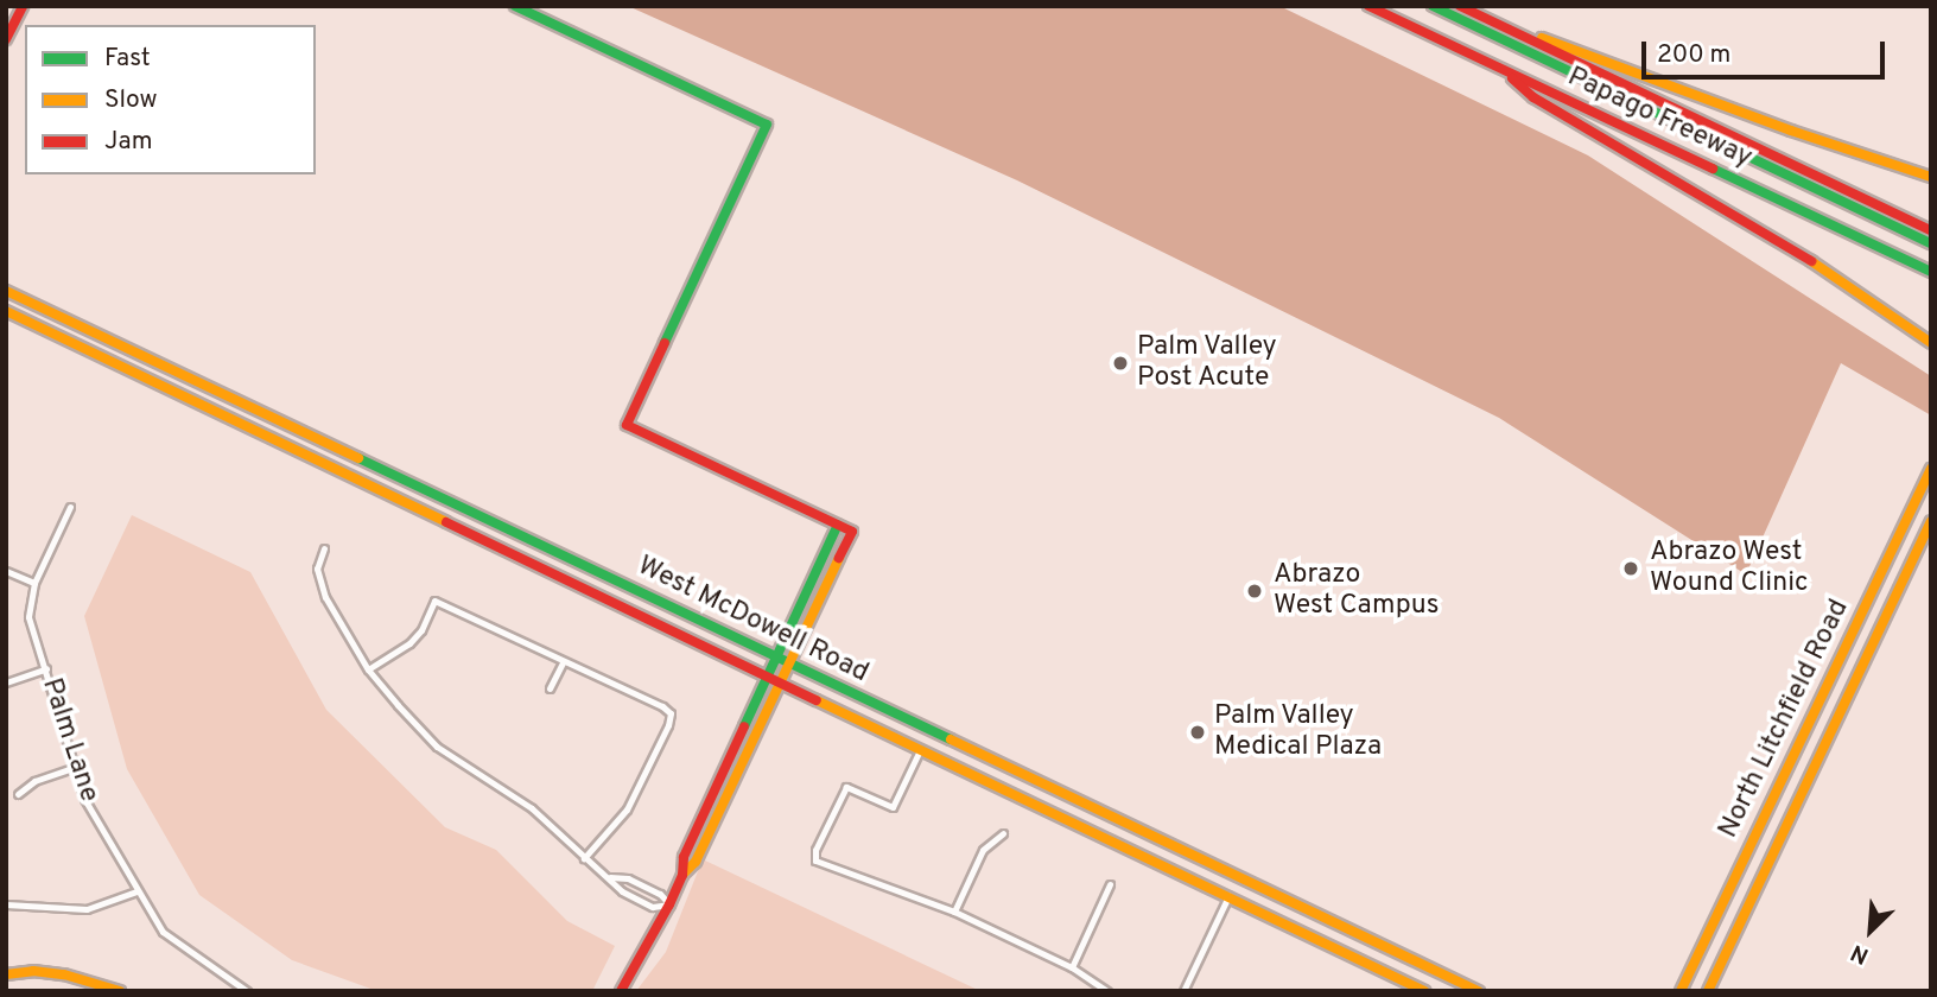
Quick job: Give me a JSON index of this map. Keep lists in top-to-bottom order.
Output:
{
  "streets": {
    "main road": ["Papago Freeway", "West McDowell Road", "North Litchfield Road"],
    "street": ["Palm Lane"]
  },
  "places": [
    "Palm Valley Post Acute",
    "Abrazo West Wound Clinic",
    "Abrazo West Campus",
    "Palm Valley Medical Plaza"
  ],
  "legend": ["Fast", "Slow", "Jam"],
  "scale_bar": "200 m",
  "north": "bottom left"
}
